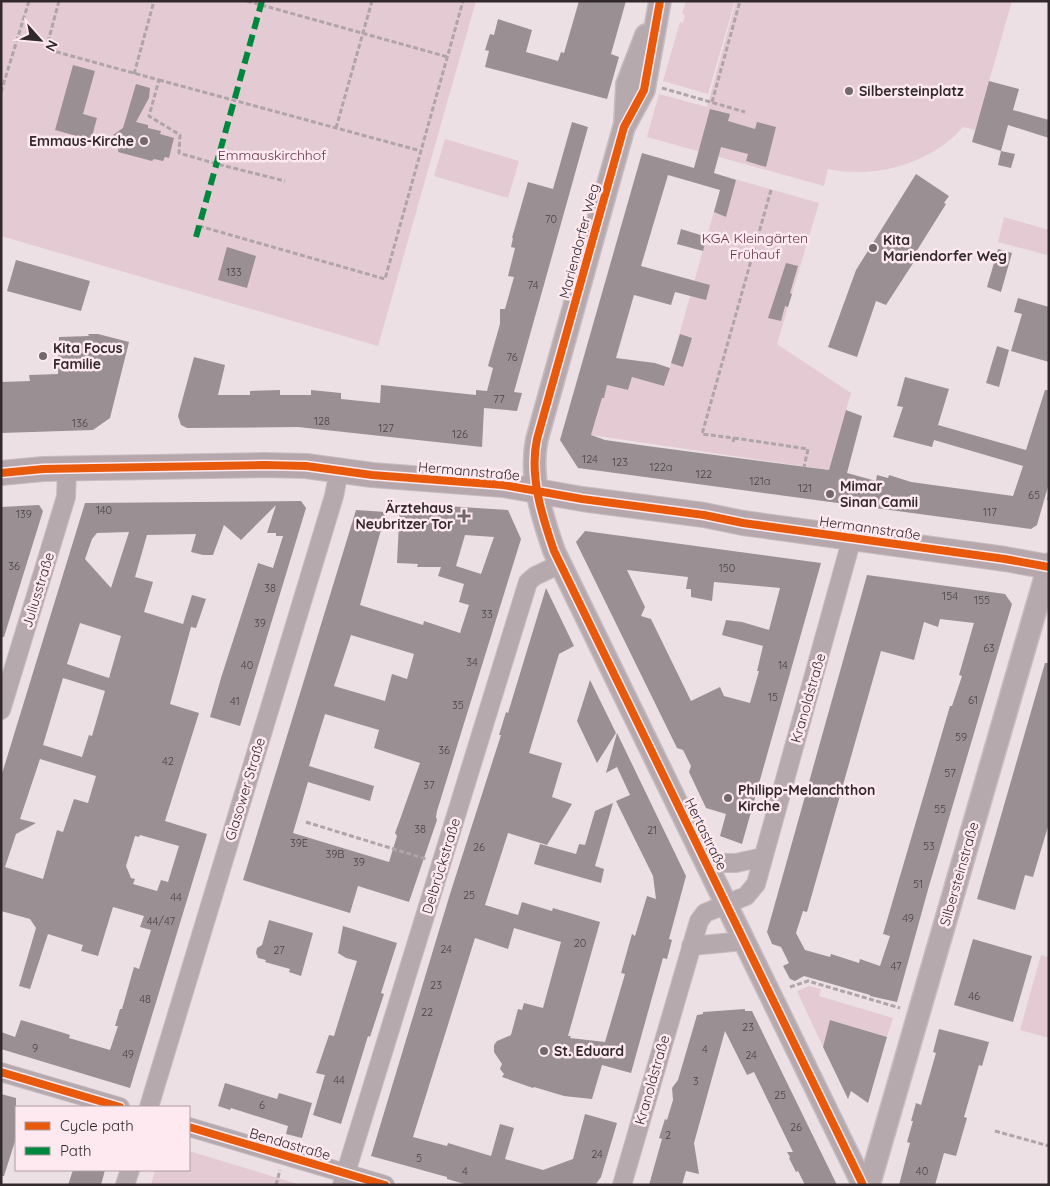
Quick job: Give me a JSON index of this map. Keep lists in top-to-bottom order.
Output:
{
  "streets": {
    "main road": ["Hermannstraße"],
    "street": [
      "Mariendorfer Weg",
      "Juliusstraße",
      "Kranoldstraße",
      "Glasower Straße",
      "Hertastraße",
      "Delbrückstraße",
      "Silbersteinstraße",
      "Bendastraße"
    ]
  },
  "crossings": [
    ["Mariendorfer Weg", "Hermannstraße"],
    ["Mariendorfer Weg", "Hertastraße"],
    ["Hermannstraße", "Juliusstraße"],
    ["Hermannstraße", "Kranoldstraße"],
    ["Hermannstraße", "Glasower Straße"],
    ["Hermannstraße", "Hertastraße"],
    ["Hermannstraße", "Silbersteinstraße"],
    ["Kranoldstraße", "Hertastraße"],
    ["Hertastraße", "Delbrückstraße"],
    ["Delbrückstraße", "Bendastraße"]
  ],
  "parks": ["Emmauskirchhof", "KGA Kleingärten Frühauf"],
  "places": {
    "other": [
      "Silbersteinplatz",
      "Emmaus-Kirche",
      "Kita Mariendorfer Weg",
      "Kita Focus Familie",
      "Mimar Sinan Camii",
      "Philipp-Melanchthon Kirche",
      "St. Eduard"
    ],
    "health": ["Ärztehaus Neubritzer Tor"]
  },
  "house_numbers": [
    "70",
    "133",
    "74",
    "76",
    "77",
    "128",
    "136",
    "127",
    "126",
    "124",
    "123",
    "122a",
    "122",
    "121a",
    "121",
    "65",
    "140",
    "117",
    "139",
    "36",
    "150",
    "38",
    "154",
    "155",
    "33",
    "39",
    "63",
    "34",
    "40",
    "14",
    "15",
    "61",
    "41",
    "35",
    "59",
    "36",
    "42",
    "57",
    "37",
    "55",
    "38",
    "21",
    "39E",
    "53",
    "26",
    "39B",
    "39",
    "51",
    "25",
    "44",
    "49",
    "44/47",
    "20",
    "24",
    "27",
    "47",
    "23",
    "46",
    "48",
    "22",
    "23",
    "9",
    "4",
    "49",
    "24",
    "44",
    "3",
    "25",
    "6",
    "26",
    "2",
    "24",
    "5",
    "4",
    "40"
  ],
  "legend": ["Cycle path", "Path"],
  "north": "bottom right"
}
